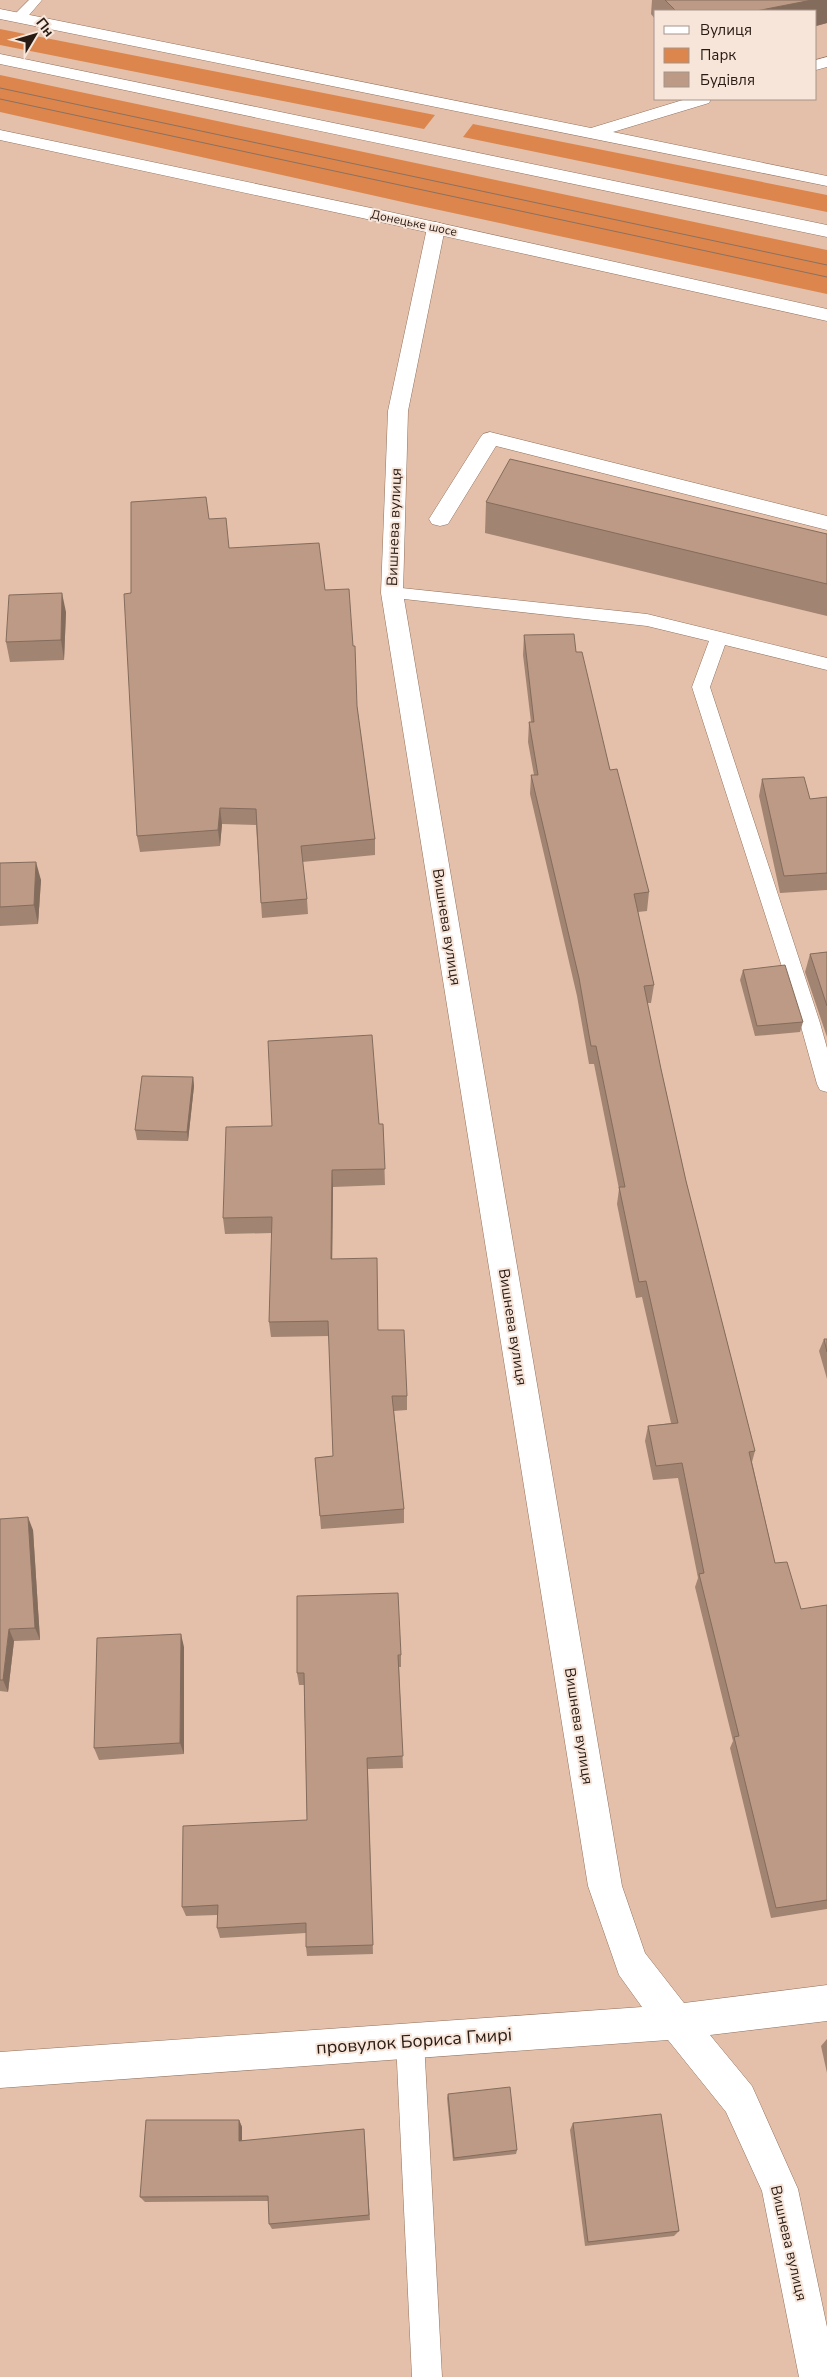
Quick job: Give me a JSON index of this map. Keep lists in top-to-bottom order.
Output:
{
  "streets": {
    "main road": ["Донецьке шосе", "Вишнева вулиця", "провулок Бориса Гмирі"]
  },
  "crossings": [
    ["Донецьке шосе", "Вишнева вулиця"],
    ["Вишнева вулиця", "провулок Бориса Гмирі"]
  ],
  "legend": ["Вулиця", "Парк", "Будівля"],
  "north": "top right"
}
